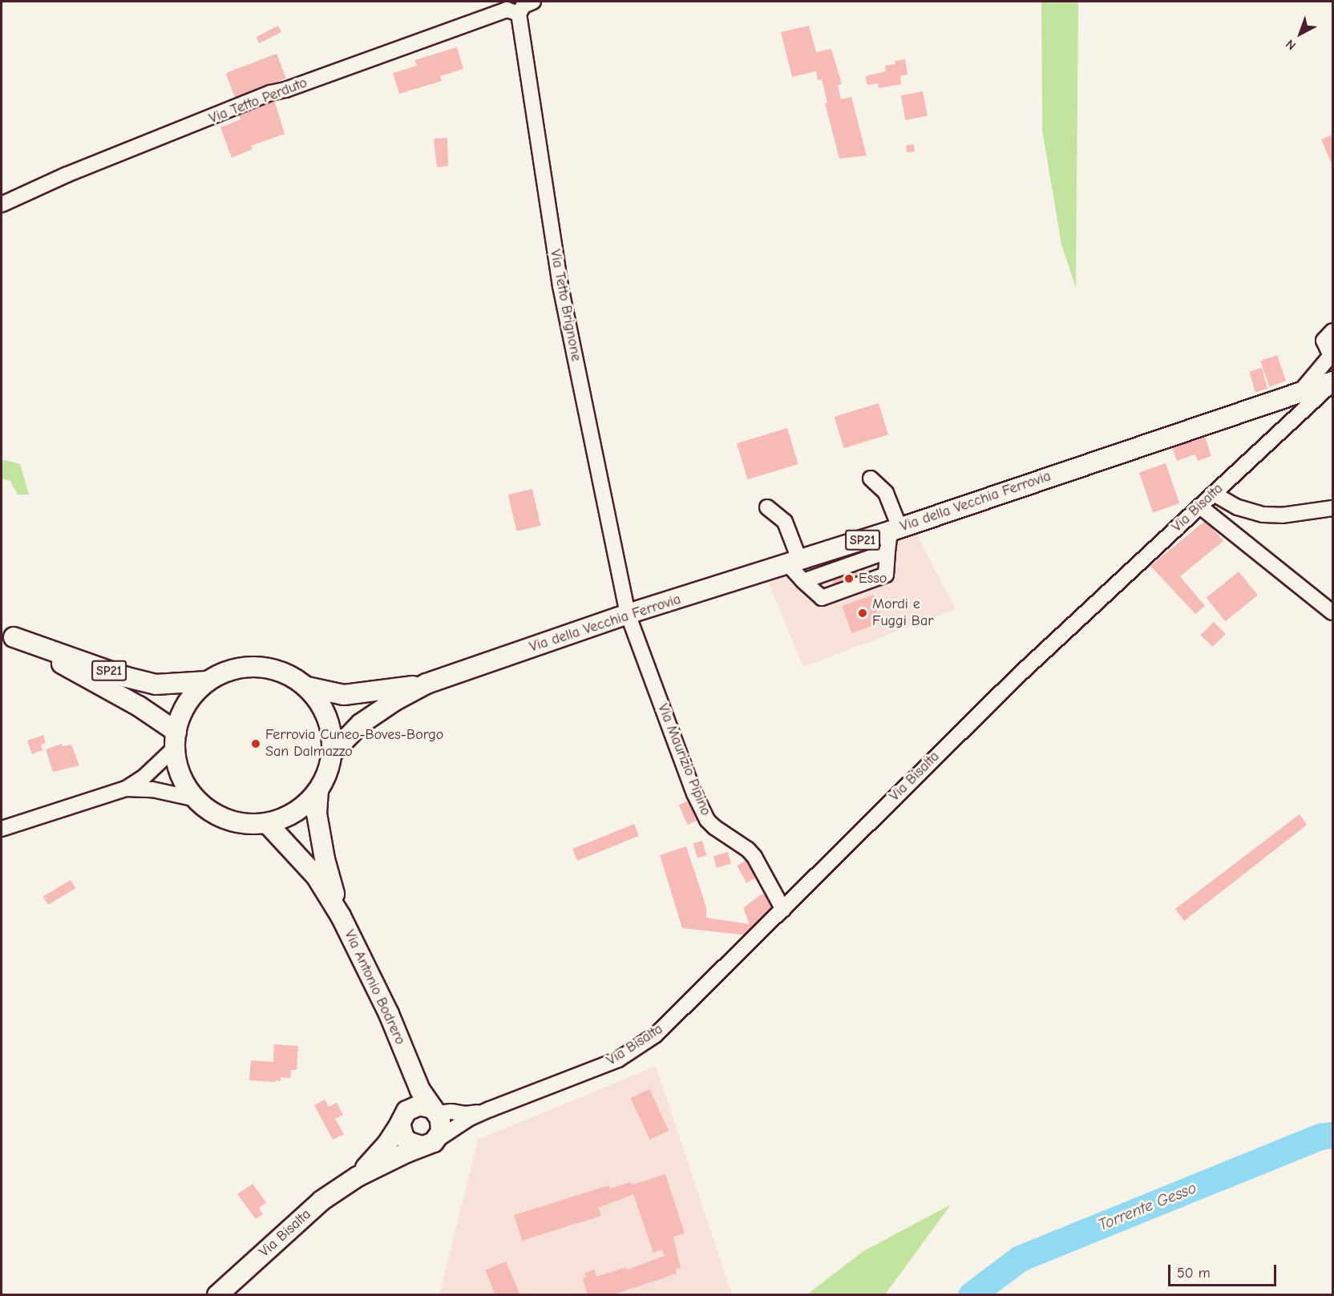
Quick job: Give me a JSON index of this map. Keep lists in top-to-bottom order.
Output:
{
  "streets": {
    "main road": [
      "Via della Vecchia Ferrovia",
      "Via Bisalta",
      "SP21",
      "Via Antonio Bodrero"
    ],
    "street": ["Via Tetto Perduto", "Via Tetto Brignone", "Via Maurizio Pipino"]
  },
  "crossings": [
    ["Via Tetto Perduto", "Via Tetto Brignone"],
    ["Via Tetto Brignone", "Via della Vecchia Ferrovia"],
    ["Via Tetto Brignone", "Via Maurizio Pipino"],
    ["Via della Vecchia Ferrovia", "Via Bisalta"],
    ["Via della Vecchia Ferrovia", "SP21"],
    ["Via della Vecchia Ferrovia", "Via Maurizio Pipino"],
    ["Via della Vecchia Ferrovia", "Via Antonio Bodrero"],
    ["Via Bisalta", "Via Maurizio Pipino"],
    ["Via Bisalta", "Via Antonio Bodrero"],
    ["SP21", "Via Antonio Bodrero"]
  ],
  "water": ["Torrente Gesso"],
  "places": ["Esso", "Mordi e Fuggi Bar", "Ferrovia Cuneo-Boves-Borgo San Dalmazzo"],
  "scale_bar": "50 m",
  "north": "bottom left"
}
